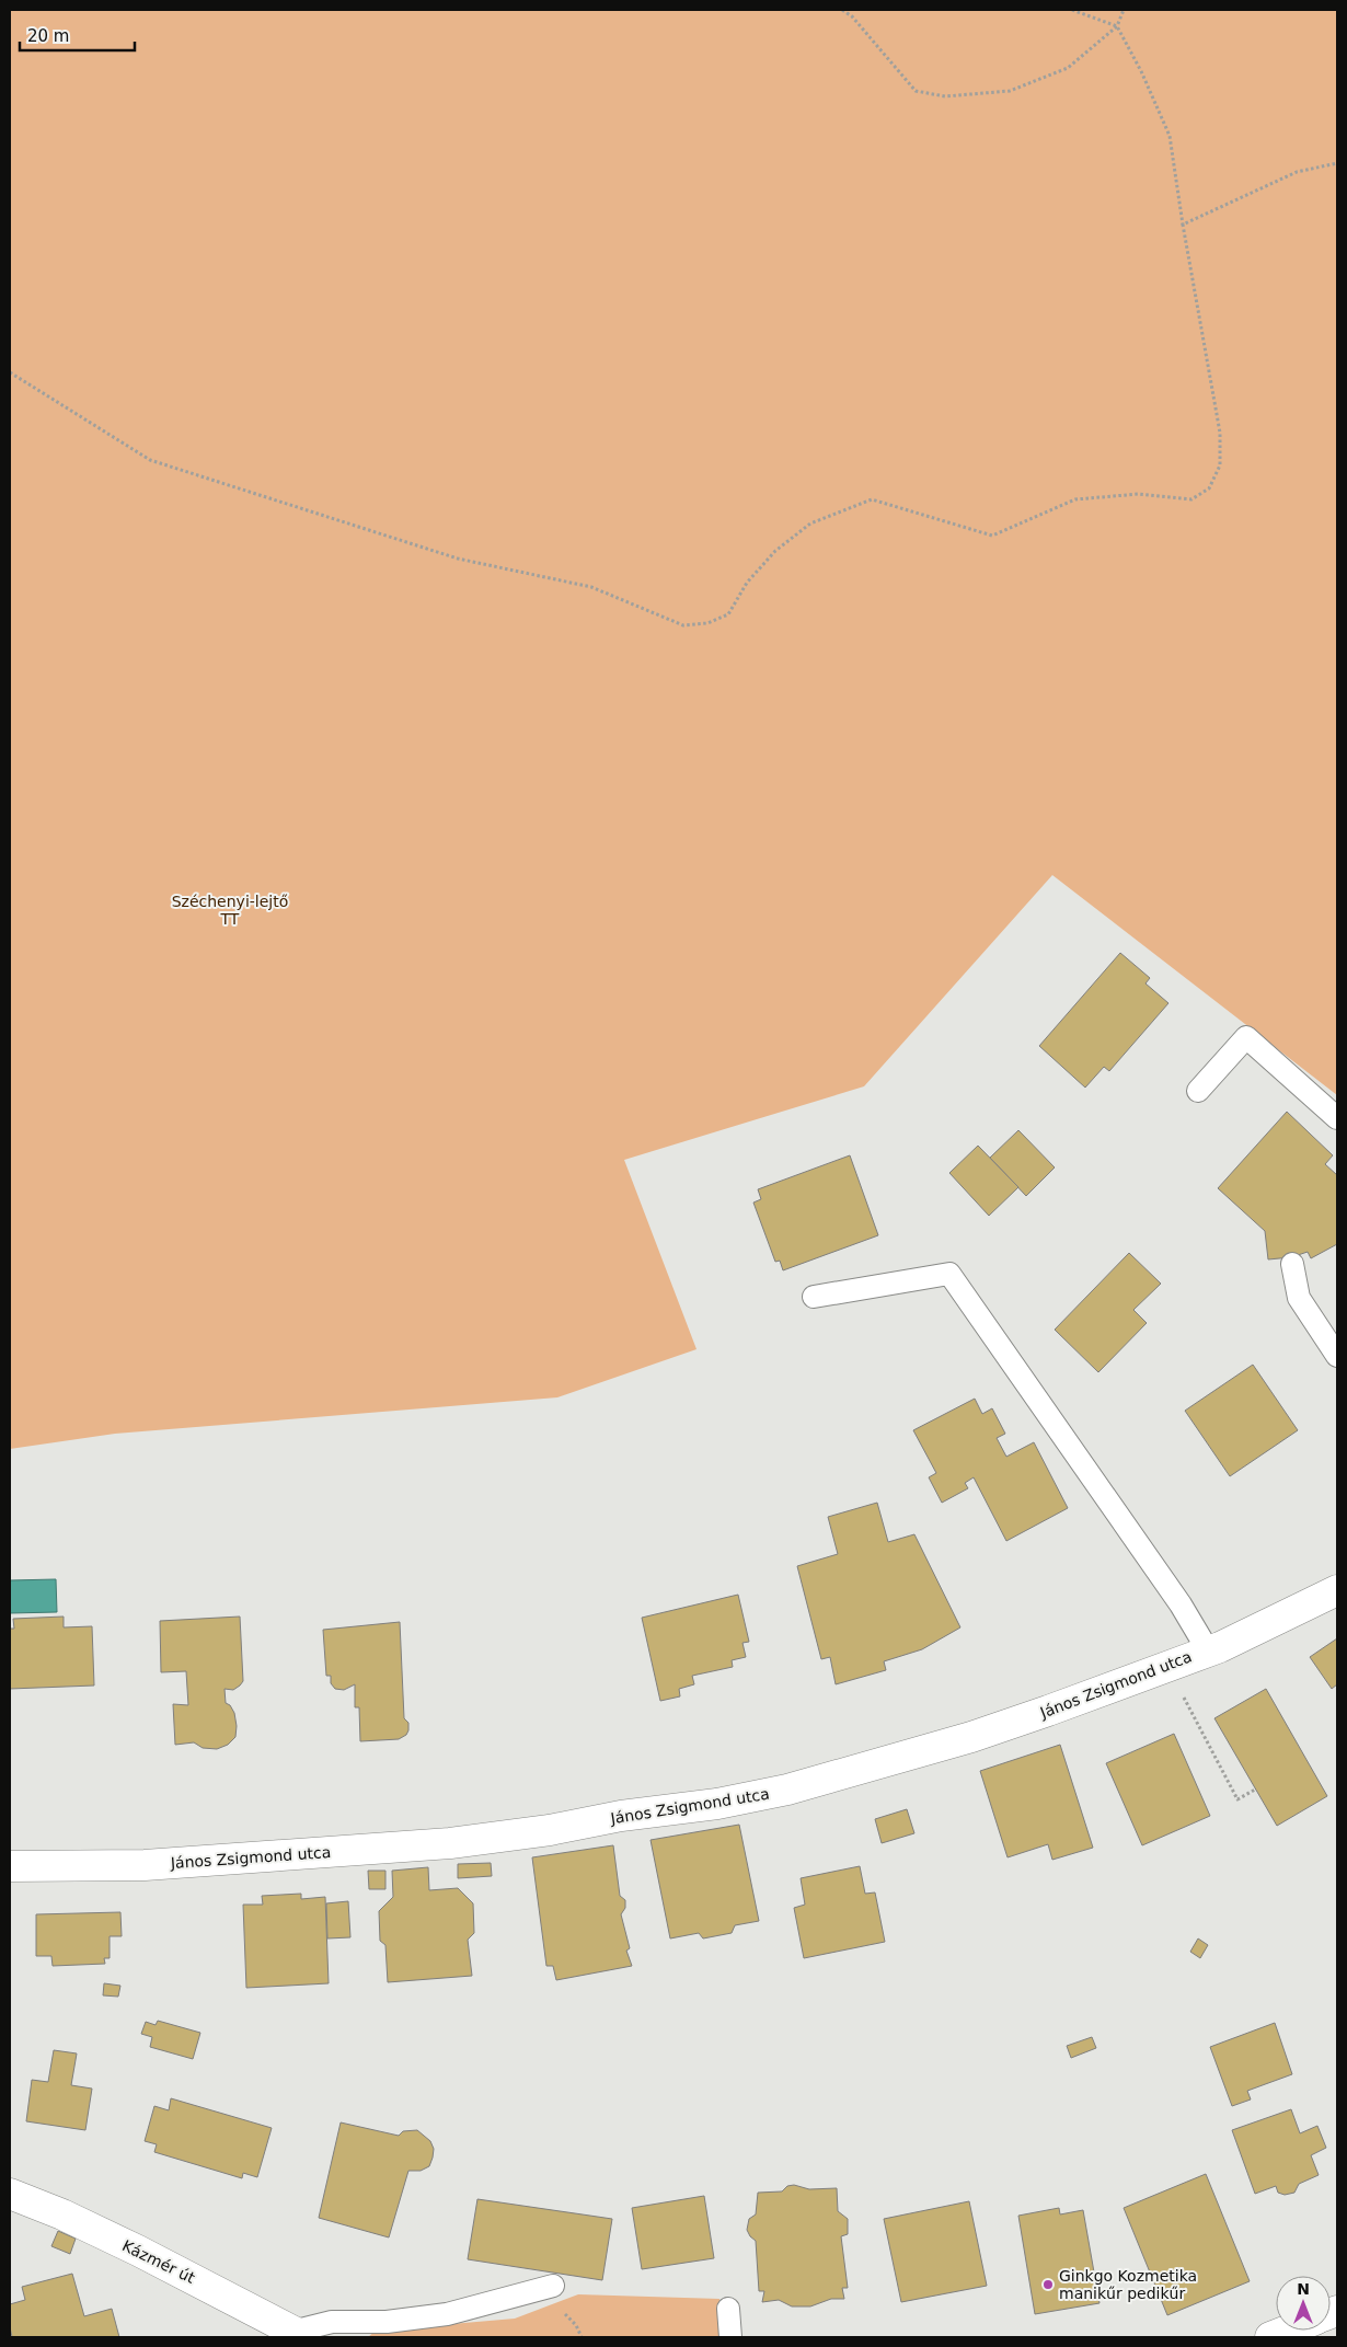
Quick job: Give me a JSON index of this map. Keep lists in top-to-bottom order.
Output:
{
  "streets": {
    "street": ["János Zsigmond utca", "Kázmér út"]
  },
  "parks": ["Széchenyi-lejtő TT"],
  "places": ["Ginkgo Kozmetika manikűr pedikűr"],
  "scale_bar": "20 m",
  "north": "top"
}
